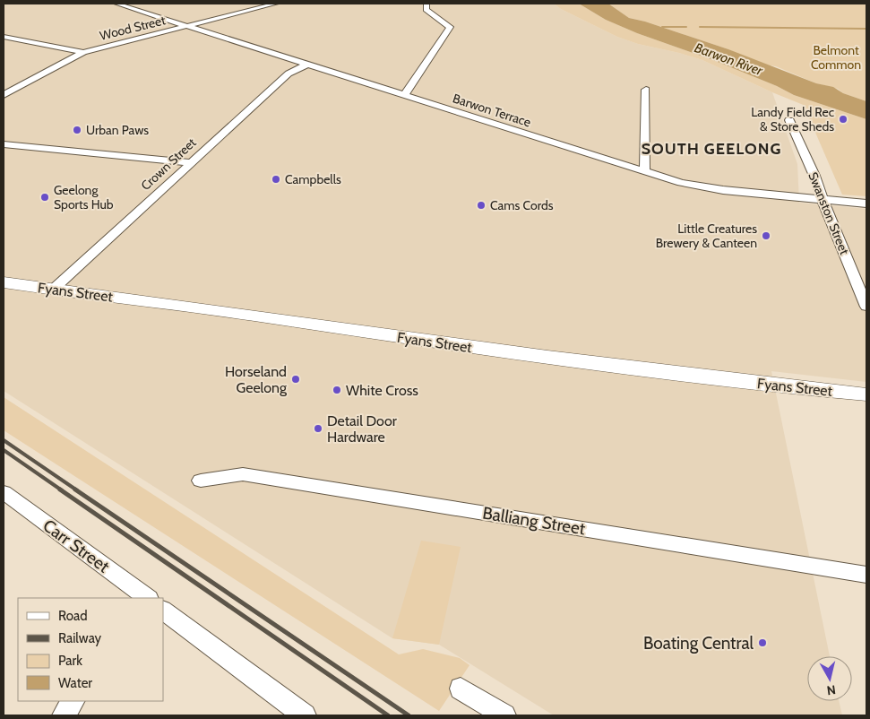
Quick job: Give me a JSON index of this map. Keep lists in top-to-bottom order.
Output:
{
  "streets": {
    "main road": ["Fyans Street"],
    "street": [
      "Wood Street",
      "Barwon Terrace",
      "Crown Street",
      "Swanston Street",
      "Balliang Street",
      "Carr Street"
    ]
  },
  "crossings": [
    ["Wood Street", "Barwon Terrace"],
    ["Barwon Terrace", "Crown Street"],
    ["Barwon Terrace", "Swanston Street"],
    ["Crown Street", "Fyans Street"]
  ],
  "districts": ["SOUTH GEELONG"],
  "water": ["Barwon River"],
  "parks": ["Belmont Common"],
  "places": [
    "Landy Field Rec & Store Sheds",
    "Urban Paws",
    "Campbells",
    "Geelong Sports Hub",
    "Cams Cords",
    "Little Creatures Brewery & Canteen",
    "Horseland Geelong",
    "White Cross",
    "Detail Door Hardware",
    "Boating Central"
  ],
  "legend": [
    "Road",
    "Railway",
    "Park",
    "Water"
  ],
  "north": "bottom"
}
